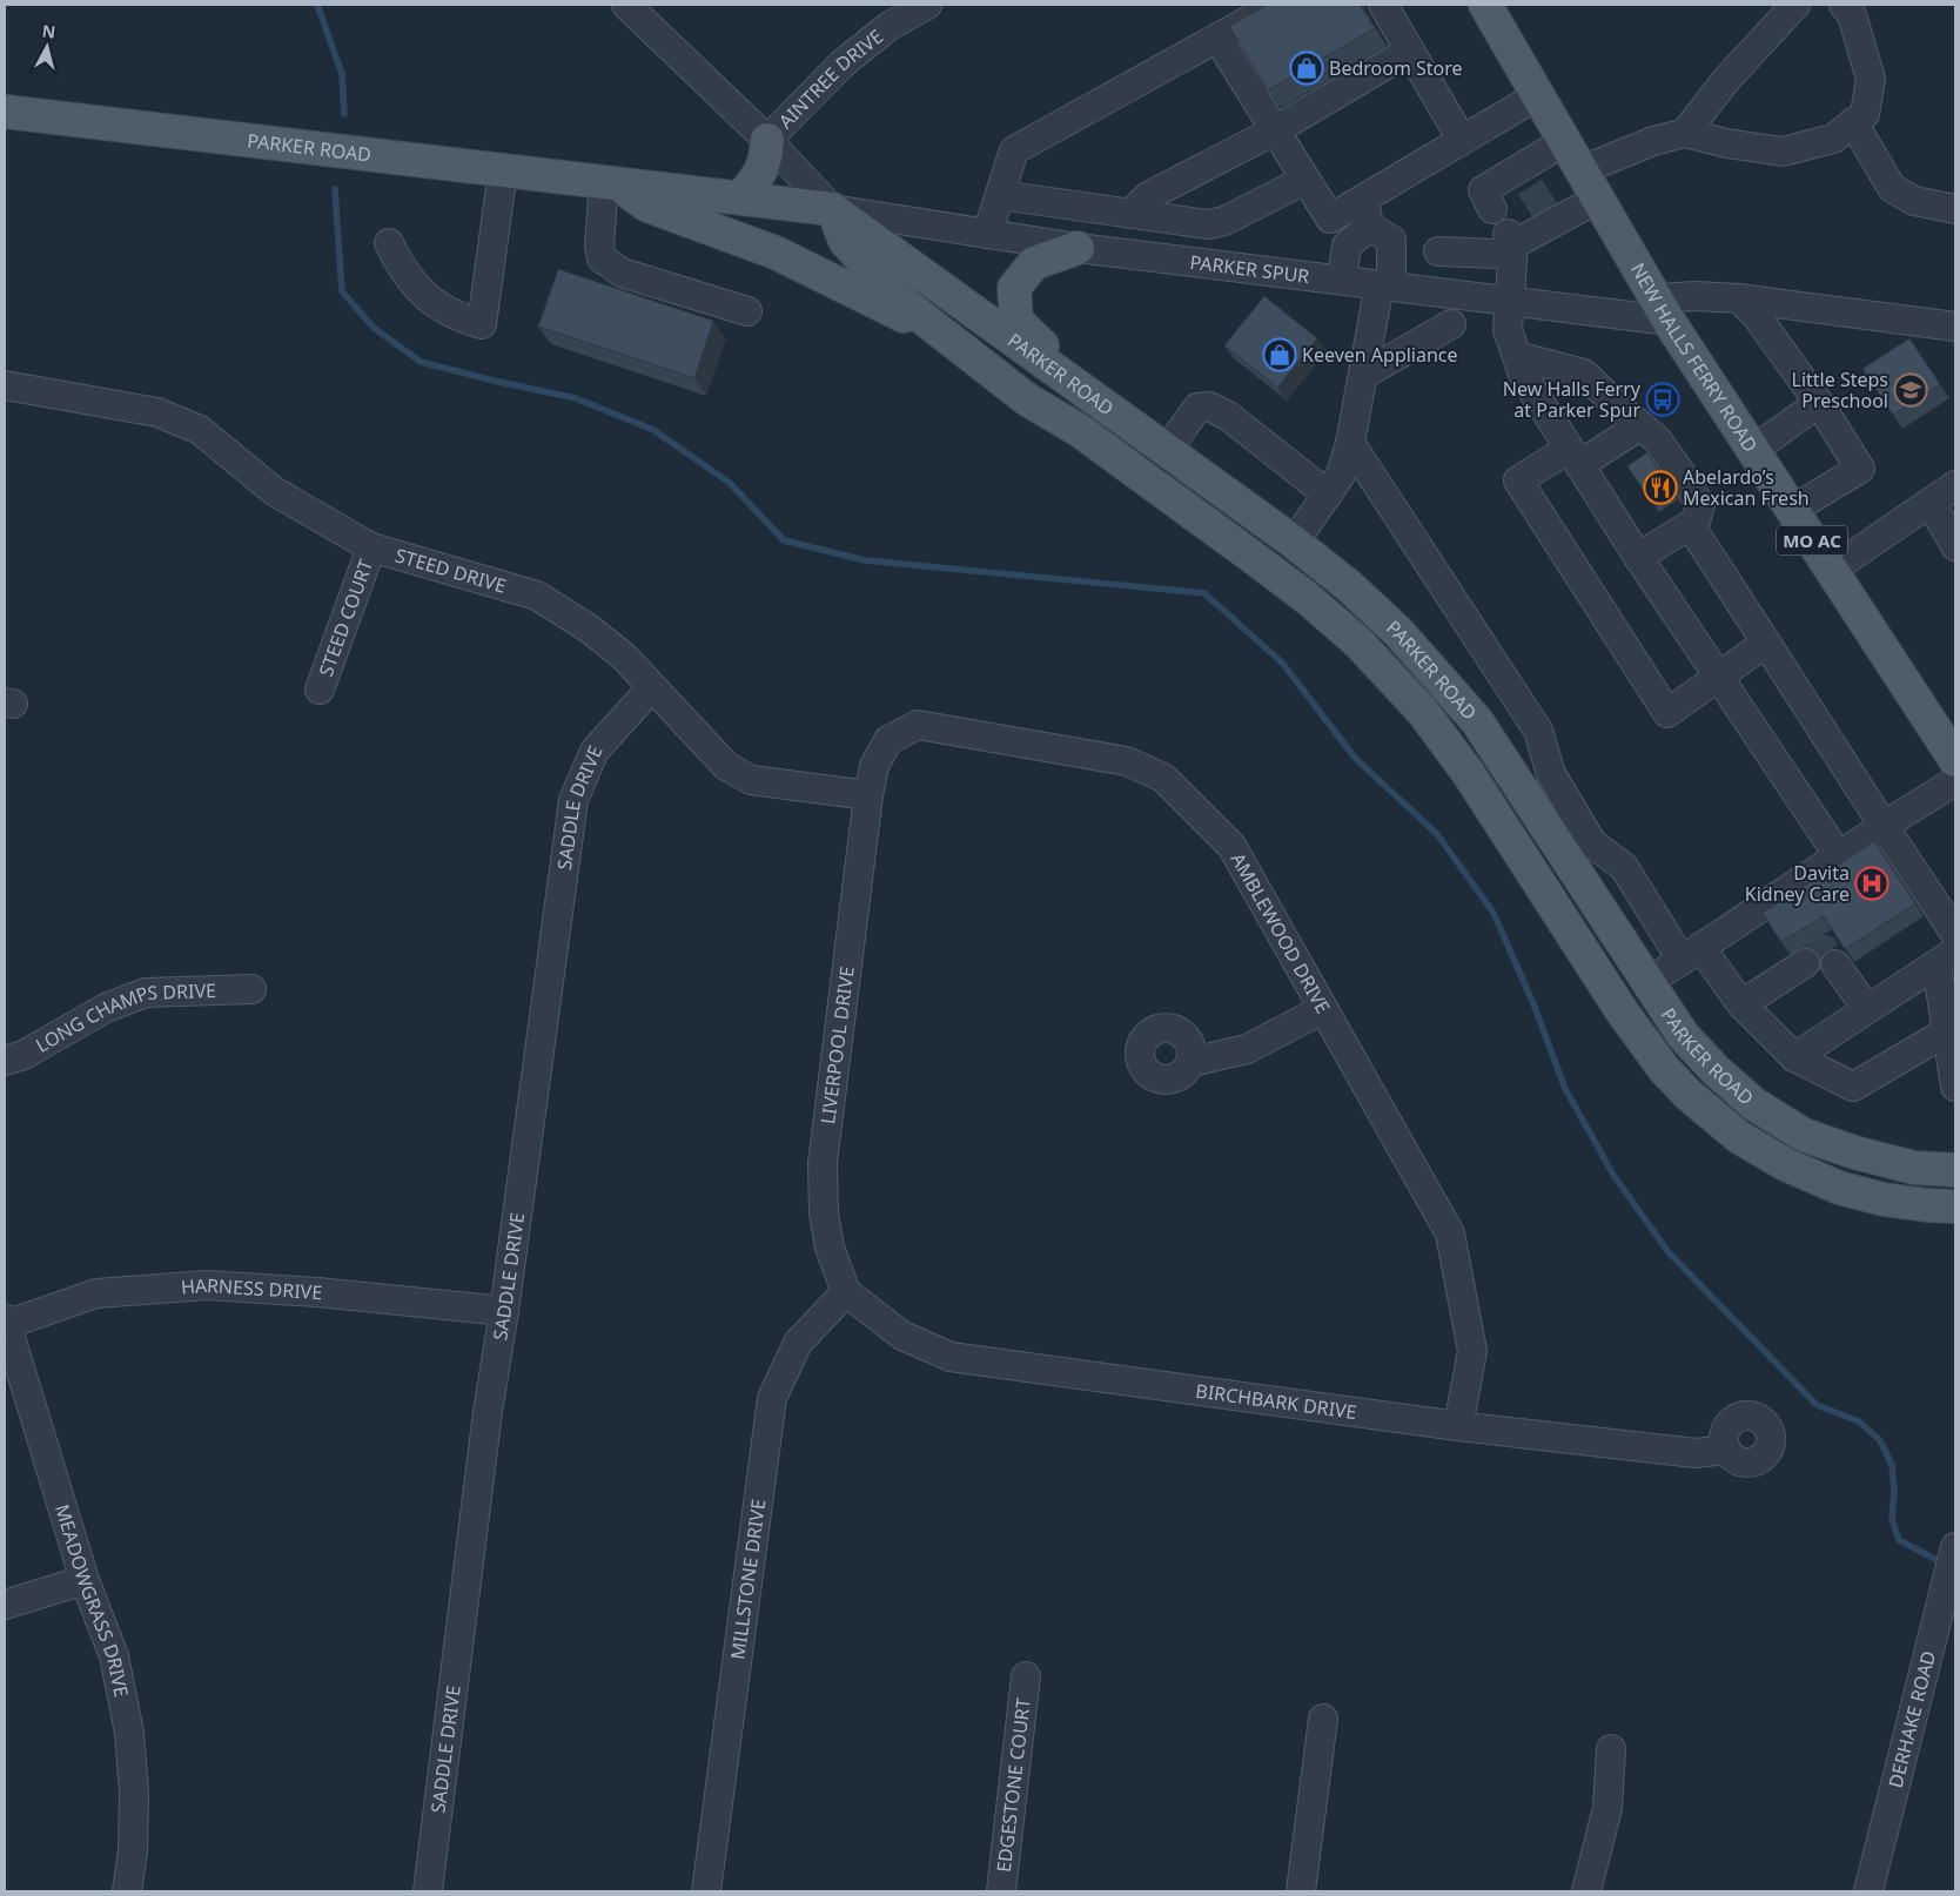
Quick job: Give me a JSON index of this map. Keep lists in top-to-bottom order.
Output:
{
  "streets": {
    "main road": ["PARKER ROAD", "NEW HALLS FERRY ROAD", "MO AC"],
    "street": [
      "AINTREE DRIVE",
      "PARKER SPUR",
      "STEED DRIVE",
      "STEED COURT",
      "SADDLE DRIVE",
      "AMBLEWOOD DRIVE",
      "LONG CHAMPS DRIVE",
      "LIVERPOOL DRIVE",
      "HARNESS DRIVE",
      "BIRCHBARK DRIVE",
      "MILLSTONE DRIVE",
      "MEADOWGRASS DRIVE",
      "DERHAKE ROAD",
      "EDGESTONE COURT"
    ]
  },
  "crossings": [
    ["PARKER ROAD", "PARKER SPUR"],
    ["PARKER SPUR", "NEW HALLS FERRY ROAD"],
    ["STEED DRIVE", "STEED COURT"],
    ["STEED DRIVE", "SADDLE DRIVE"],
    ["STEED DRIVE", "AMBLEWOOD DRIVE"],
    ["STEED DRIVE", "LIVERPOOL DRIVE"],
    ["SADDLE DRIVE", "HARNESS DRIVE"],
    ["AMBLEWOOD DRIVE", "LIVERPOOL DRIVE"],
    ["AMBLEWOOD DRIVE", "BIRCHBARK DRIVE"],
    ["LIVERPOOL DRIVE", "BIRCHBARK DRIVE"],
    ["LIVERPOOL DRIVE", "MILLSTONE DRIVE"],
    ["HARNESS DRIVE", "MEADOWGRASS DRIVE"],
    ["BIRCHBARK DRIVE", "MILLSTONE DRIVE"]
  ],
  "places": {
    "shop": ["Bedroom Store", "Keeven Appliance"],
    "school or university": ["Little Steps Preschool"],
    "bus stop": ["New Halls Ferry at Parker Spur"],
    "restaurant": ["Abelardo’s Mexican Fresh"],
    "hospital": ["Davita Kidney Care"]
  },
  "north": "top"
}
